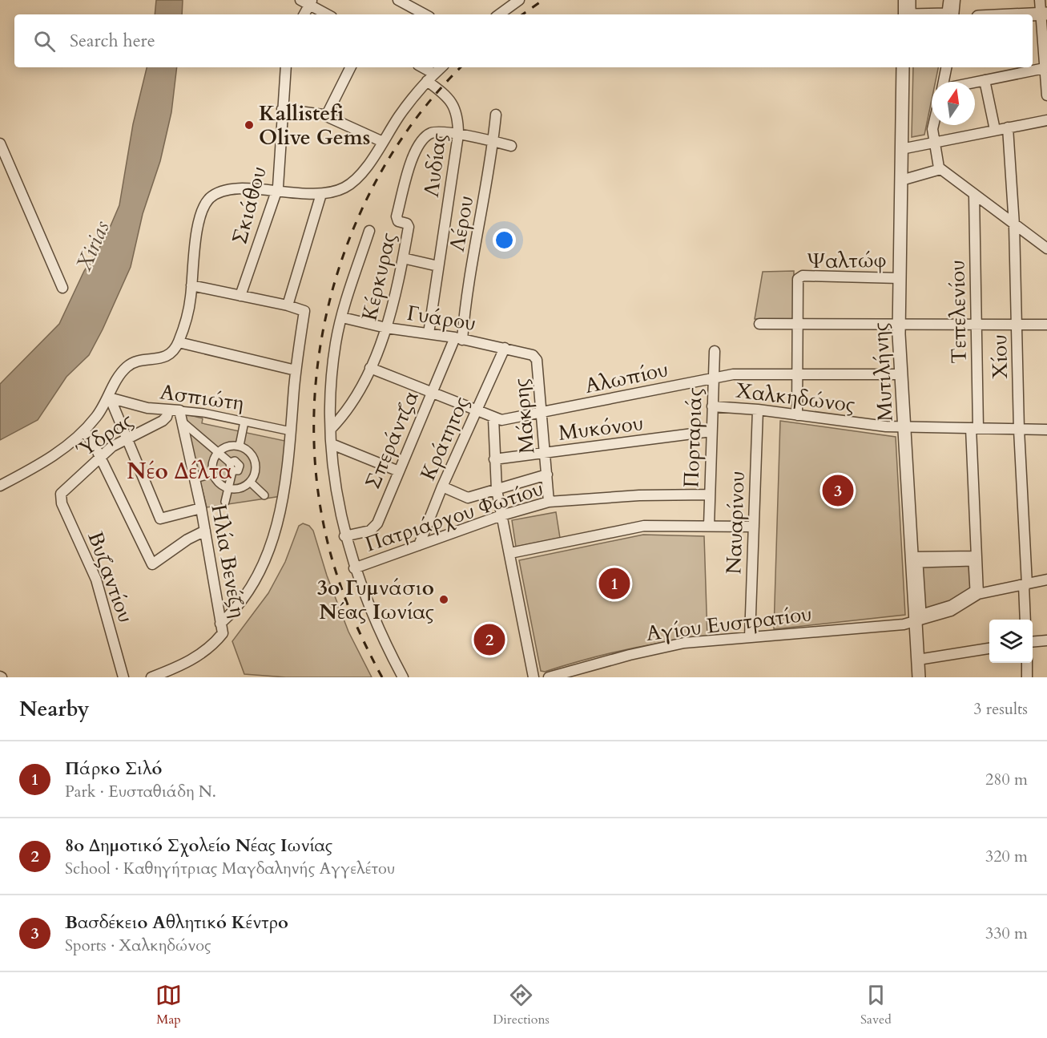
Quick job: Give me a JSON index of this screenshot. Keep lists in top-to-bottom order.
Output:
{
  "streets": {
    "street": [
      "Λυδίας",
      "Σκιάθου",
      "Λέρου",
      "Ψαλτώφ",
      "Κέρκυρας",
      "Τεπελενίου",
      "Γυάρου",
      "Χίου",
      "Μυτιλήνης",
      "Αλωπίου",
      "Ασπιώτη",
      "Χαλκηδώνος",
      "Μάκρης",
      "Μυκόνου",
      "Ύδρας",
      "Πορταριάς",
      "Κράτητος",
      "Σπεράντζα",
      "Πατριάρχου Φωτίου",
      "Ναυαρίνου",
      "Ηλία Βενέζη",
      "Βυζαντίου",
      "Αγίου Ευστρατίου"
    ]
  },
  "crossings": [
    ["Λυδίας", "Κέρκυρας"],
    ["Λυδίας", "Γυάρου"],
    ["Λέρου", "Γυάρου"],
    ["Λέρου", "Σπεράντζα"],
    ["Ψαλτώφ", "Μυτιλήνης"],
    ["Κέρκυρας", "Γυάρου"],
    ["Κέρκυρας", "Αλωπίου"],
    ["Κέρκυρας", "Σπεράντζα"],
    ["Κέρκυρας", "Πατριάρχου Φωτίου"],
    ["Τεπελενίου", "Χαλκηδώνος"],
    ["Τεπελενίου", "Αγίου Ευστρατίου"],
    ["Γυάρου", "Μάκρης"],
    ["Γυάρου", "Κράτητος"],
    ["Γυάρου", "Σπεράντζα"],
    ["Χίου", "Χαλκηδώνος"],
    ["Μυτιλήνης", "Αλωπίου"],
    ["Μυτιλήνης", "Χαλκηδώνος"],
    ["Μυτιλήνης", "Αγίου Ευστρατίου"],
    ["Αλωπίου", "Μάκρης"],
    ["Αλωπίου", "Πορταριάς"],
    ["Αλωπίου", "Κράτητος"],
    ["Αλωπίου", "Σπεράντζα"],
    ["Ασπιώτη", "Ύδρας"],
    ["Ασπιώτη", "Ηλία Βενέζη"],
    ["Χαλκηδώνος", "Πορταριάς"],
    ["Χαλκηδώνος", "Ναυαρίνου"],
    ["Μάκρης", "Μυκόνου"],
    ["Μάκρης", "Πατριάρχου Φωτίου"],
    ["Μυκόνου", "Πορταριάς"],
    ["Ύδρας", "Βυζαντίου"],
    ["Πορταριάς", "Πατριάρχου Φωτίου"],
    ["Κράτητος", "Πατριάρχου Φωτίου"],
    ["Ναυαρίνου", "Αγίου Ευστρατίου"]
  ],
  "districts": ["Νέο Δέλτα"],
  "water": ["Xirias"],
  "places": ["Kallistefi Olive Gems", "3ο Γυμνάσιο Νέας Ιωνίας"],
  "north": "top",
  "page": {
    "search": "Search here",
    "pins": ["3", "1", "2"],
    "heading": ["Nearby", "3 results"],
    "list": [
      {
        "mark": "1",
        "name": "Πάρκο Σιλό",
        "note": "Park · Ευσταθιάδη Ν.",
        "value": "280 m"
      },
      {
        "mark": "2",
        "name": "8ο Δημοτικό Σχολείο Νέας Ιωνίας",
        "note": "School · Καθηγήτριας Μαγδαληνής Αγγελέτου",
        "value": "320 m"
      },
      {
        "mark": "3",
        "name": "Βασδέκειο Αθλητικό Κέντρο",
        "note": "Sports · Χαλκηδώνος",
        "value": "330 m"
      }
    ],
    "nav": ["Map", "Directions", "Saved"]
  }
}
